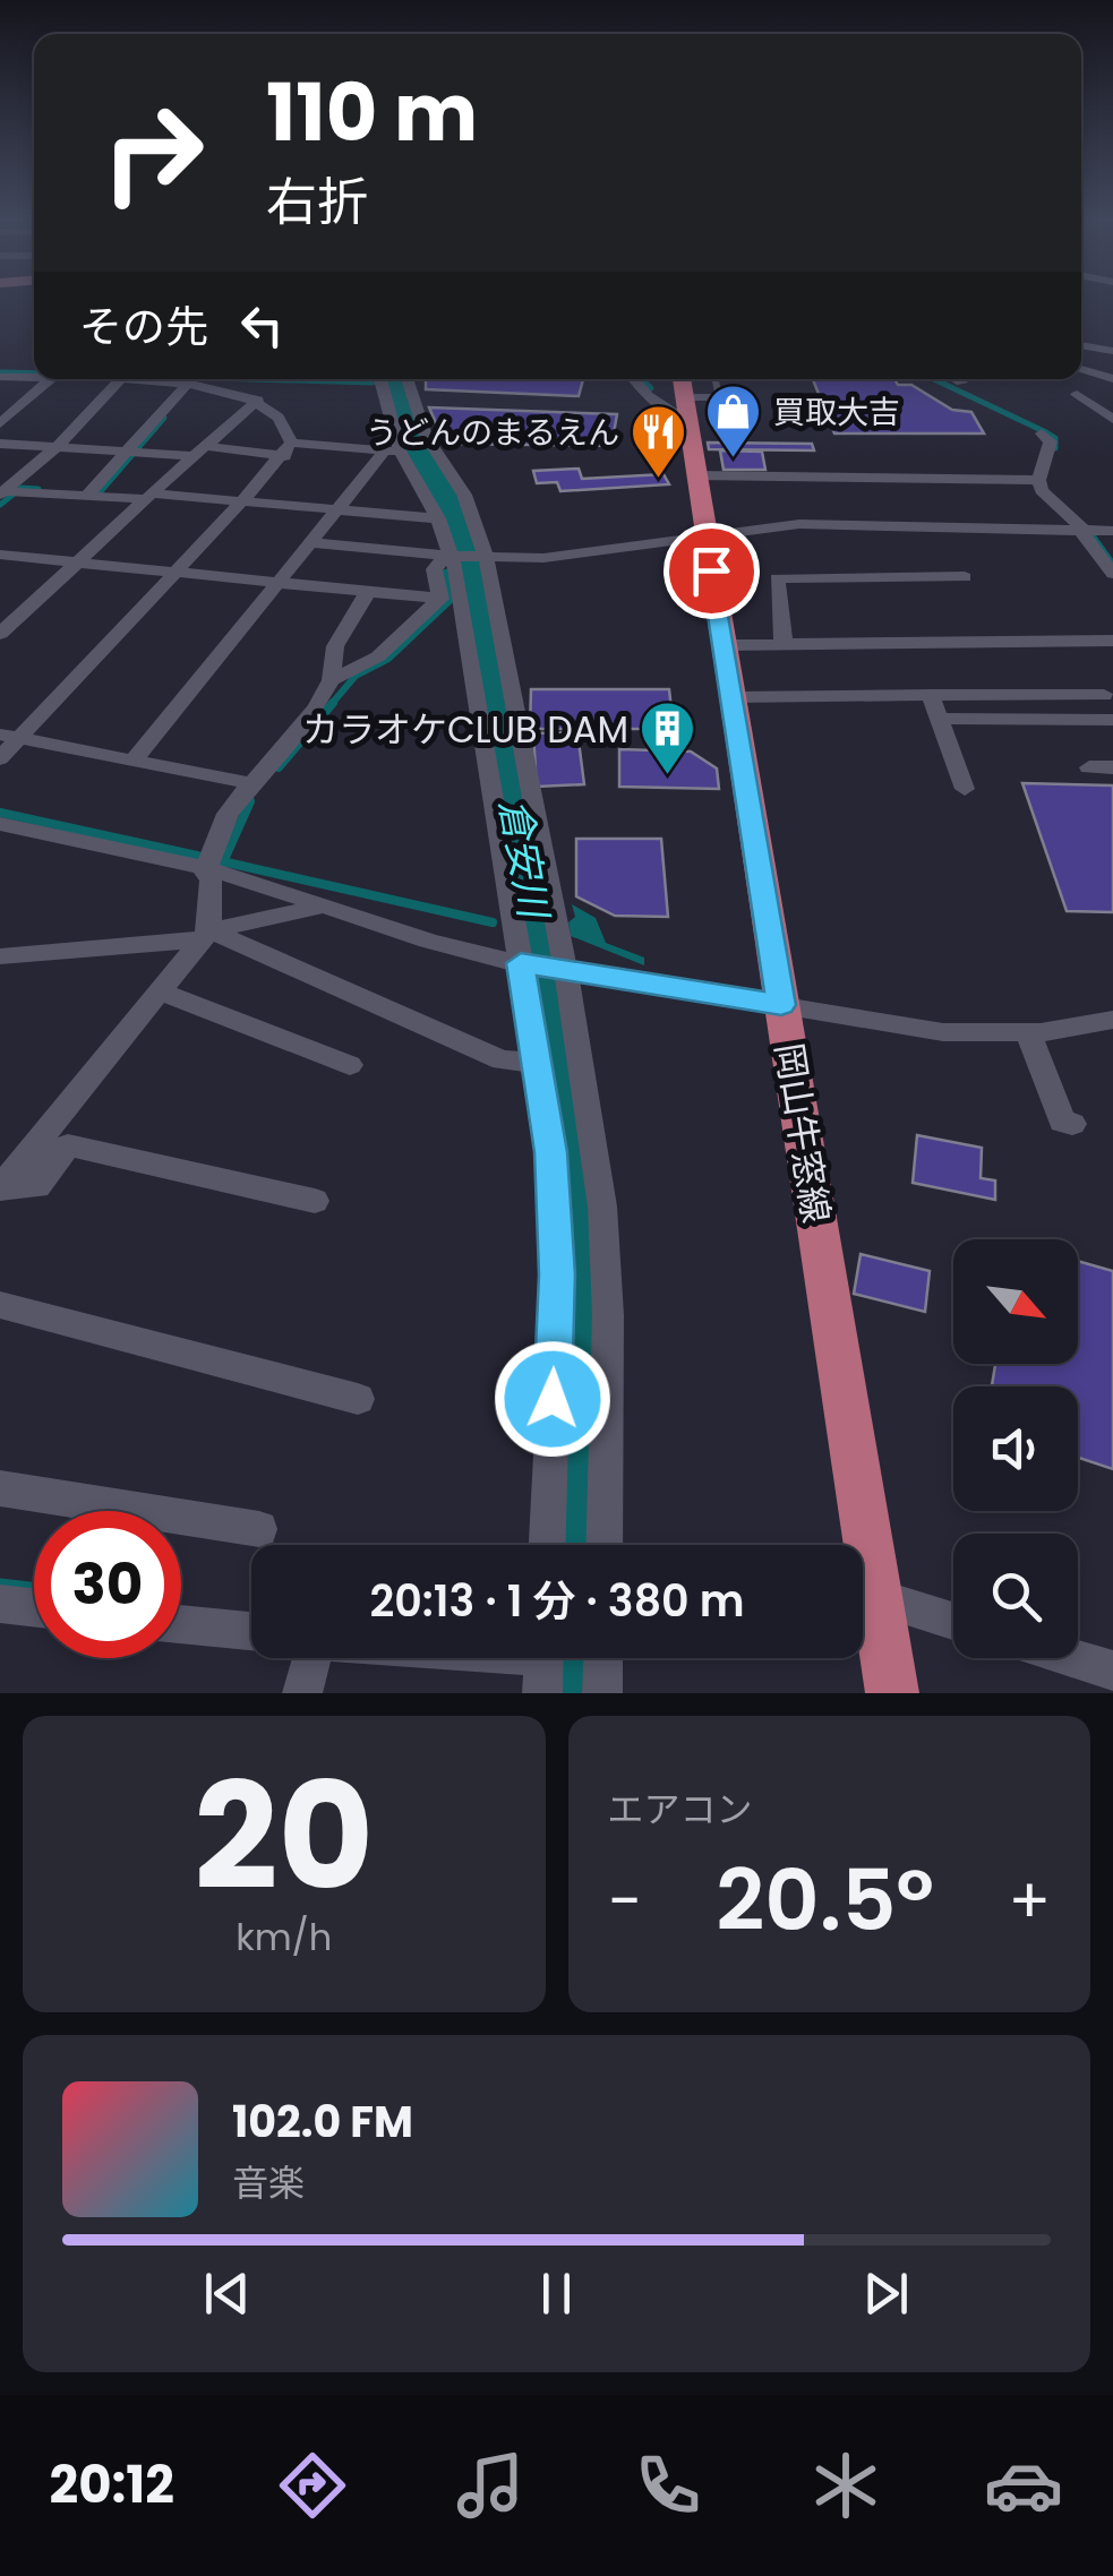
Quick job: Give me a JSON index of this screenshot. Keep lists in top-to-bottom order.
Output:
{
  "streets": {
    "main road": ["岡山牛窓線"]
  },
  "water": ["倉安川"],
  "places": {
    "shop": ["買取大吉"],
    "restaurant": ["うどんのまるえん"],
    "building": ["カラオケCLUB DAM"]
  },
  "north": "bottom right",
  "page": {
    "turn": ["110 m", "右折"],
    "then": "その先",
    "limit": "30",
    "trip": "20:13 · 1 分 · 380 m",
    "tile": [
      ["20", "km/h"],
      "エアコン"
    ],
    "heat": ["−", "20.5°", "+"],
    "song": ["102.0 FM", "音楽"],
    "tabs": "20:12"
  }
}
